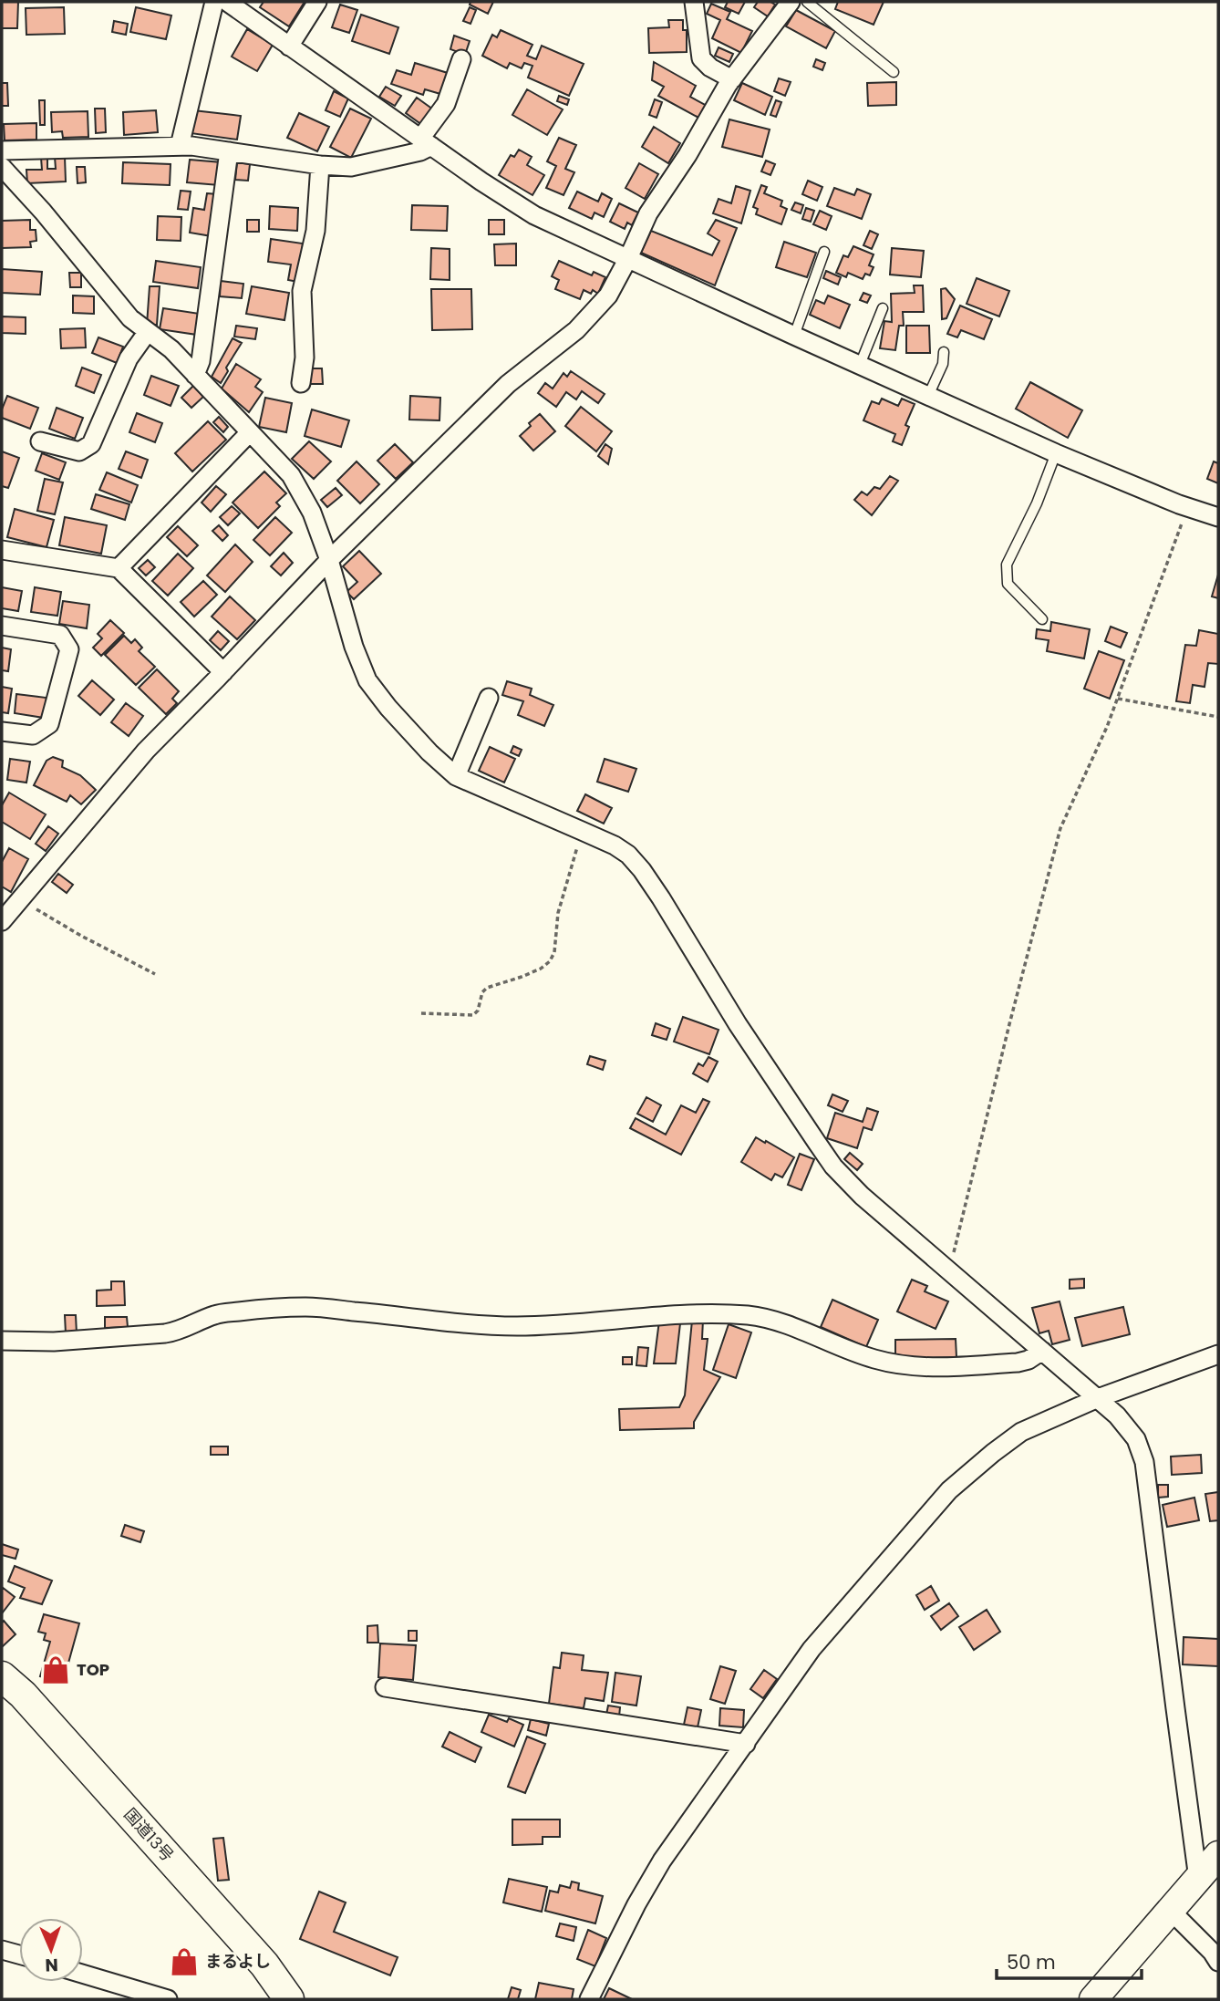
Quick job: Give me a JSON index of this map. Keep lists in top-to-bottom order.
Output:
{
  "streets": {
    "highway": ["国道13号"]
  },
  "places": {
    "shop": ["TOP", "まるよし"]
  },
  "scale_bar": "50 m",
  "north": "bottom"
}
